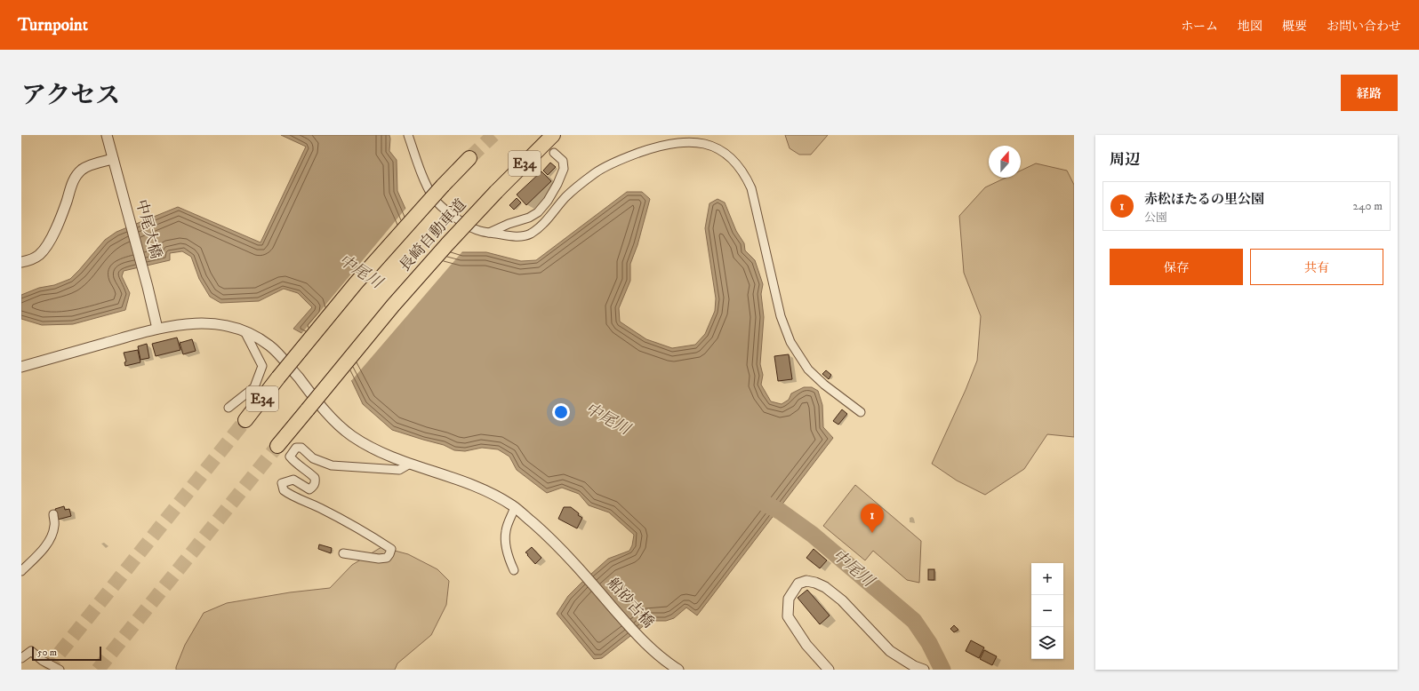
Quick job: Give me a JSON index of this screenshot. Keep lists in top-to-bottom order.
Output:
{
  "streets": {
    "highway": ["E34", "長崎自動車道"],
    "street": ["中尾大橋", "船砂古橋"]
  },
  "crossings": [
    ["中尾大橋", "船砂古橋"]
  ],
  "water": ["中尾川"],
  "scale_bar": "50 m",
  "north": "top",
  "page": {
    "header": "Turnpoint",
    "nav": [
      "ホーム",
      "地図",
      "概要",
      "お問い合わせ"
    ],
    "title": "アクセス",
    "buttons": [
      "経路",
      ["保存", "共有"]
    ],
    "heading": "周辺",
    "list": [
      {
        "mark": "1",
        "name": "赤松ほたるの里公園",
        "note": "公園",
        "value": "240 m"
      }
    ],
    "pins": "1",
    "map_buttons": ["+", "−"],
    "scale": "50 m"
  }
}
